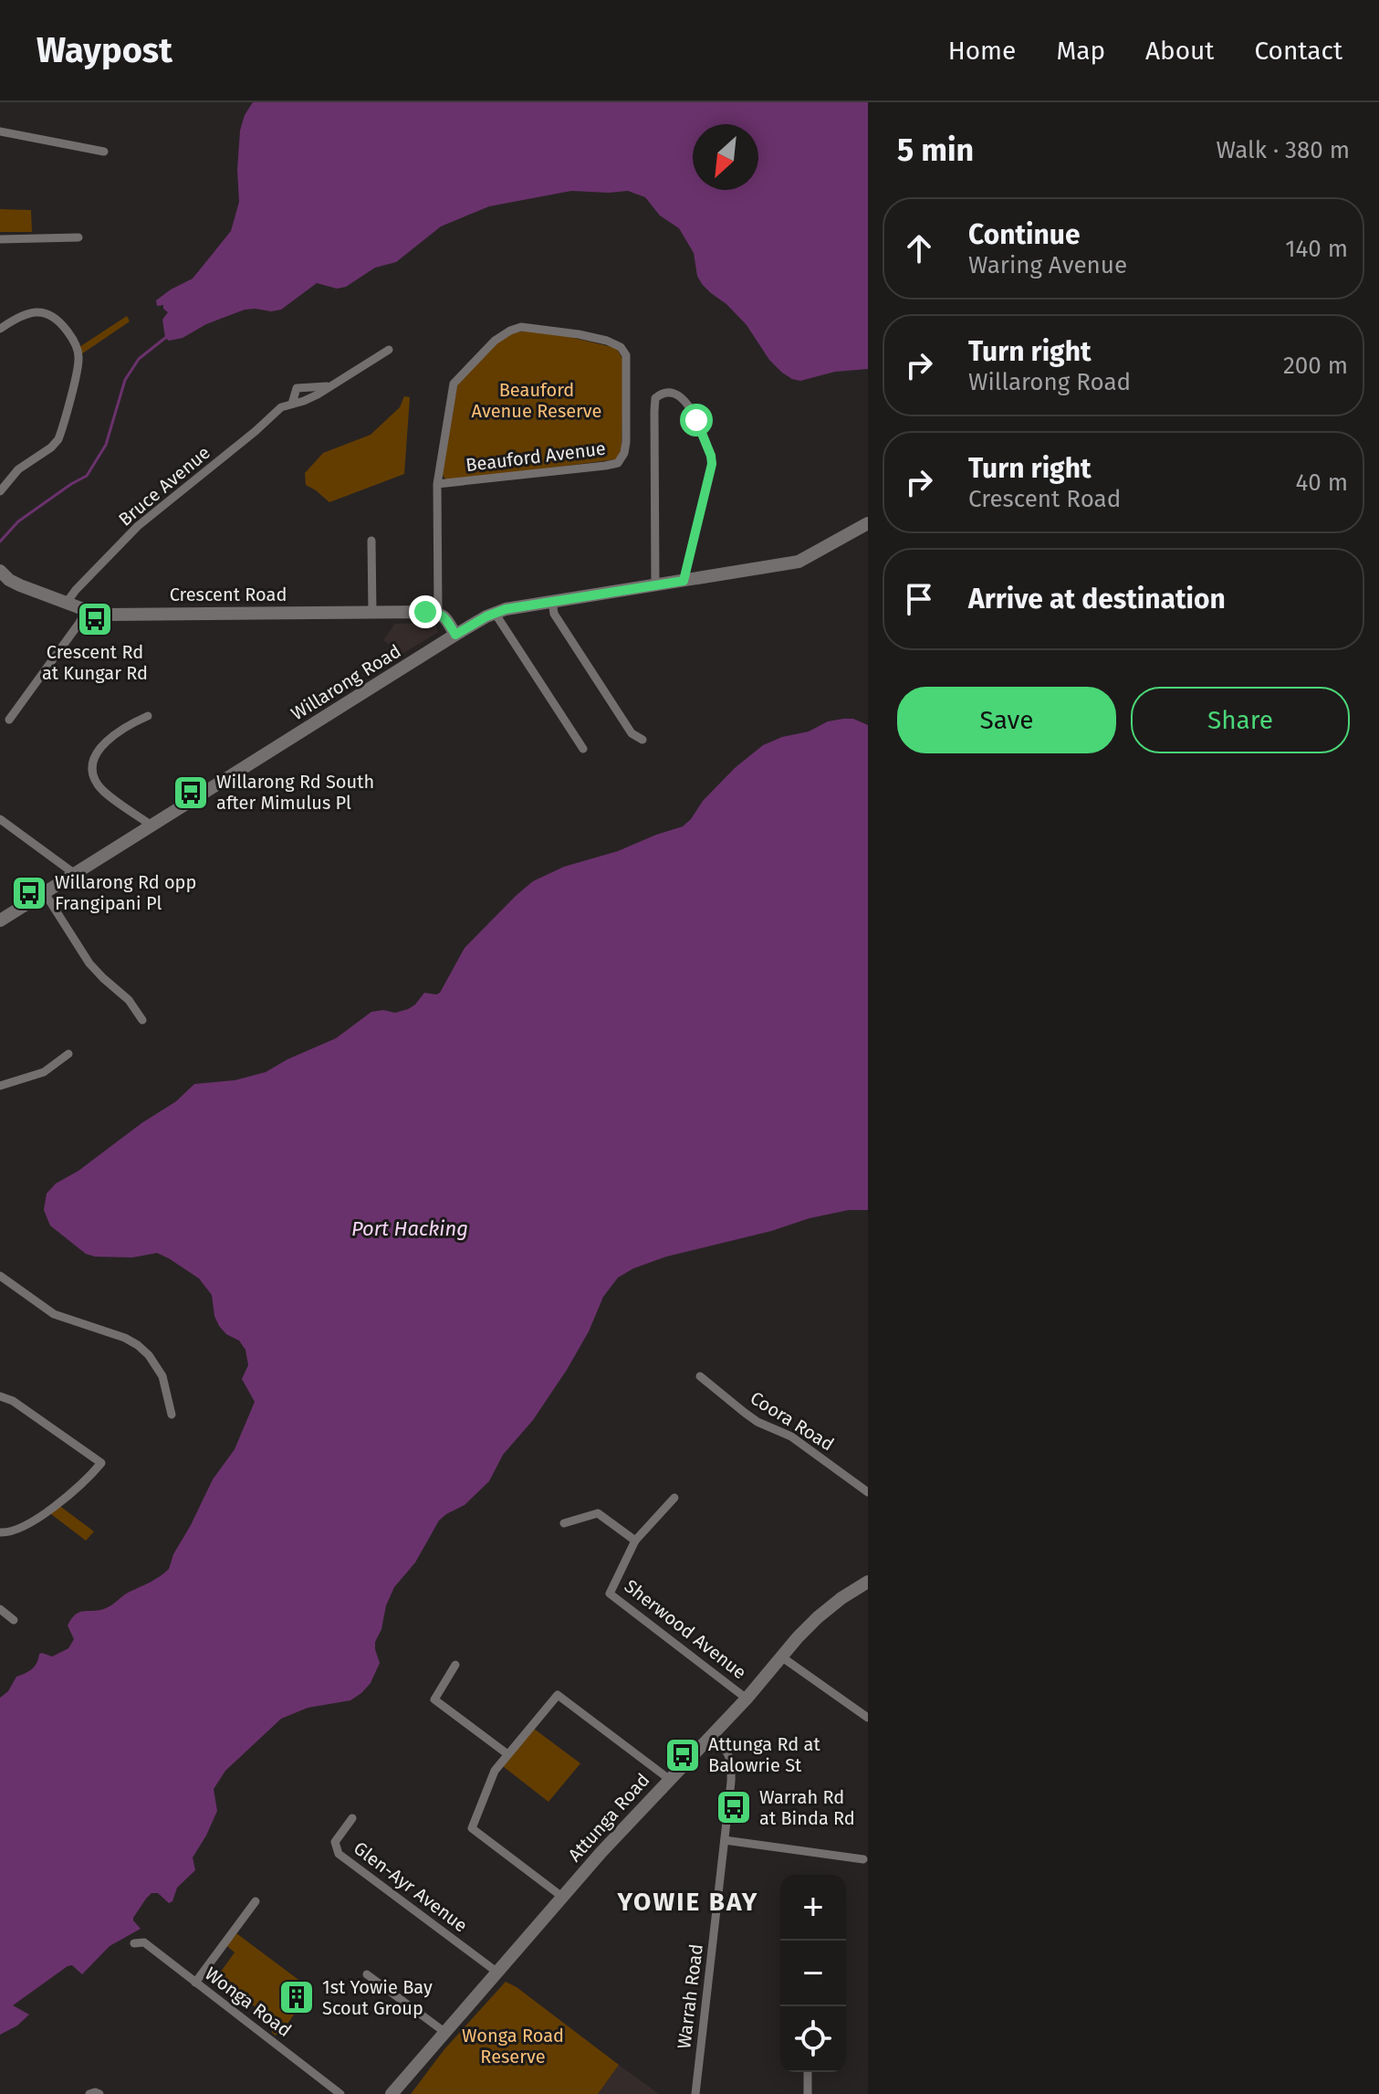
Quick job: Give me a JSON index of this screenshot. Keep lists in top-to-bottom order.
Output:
{
  "streets": {
    "street": [
      "Beauford Avenue",
      "Bruce Avenue",
      "Crescent Road",
      "Willarong Road",
      "Coora Road",
      "Sherwood Avenue",
      "Attunga Road",
      "Glen-Ayr Avenue",
      "Warrah Road",
      "Wonga Road"
    ]
  },
  "crossings": [
    ["Beauford Avenue", "Crescent Road"],
    ["Bruce Avenue", "Crescent Road"],
    ["Sherwood Avenue", "Attunga Road"],
    ["Attunga Road", "Glen-Ayr Avenue"],
    ["Attunga Road", "Warrah Road"]
  ],
  "districts": ["YOWIE BAY"],
  "water": ["Port Hacking"],
  "parks": ["Beauford Avenue Reserve", "Wonga Road Reserve"],
  "places": {
    "bus stop": [
      "Crescent Rd at Kungar Rd",
      "Willarong Rd South after Mimulus Pl",
      "Willarong Rd opp Frangipani Pl",
      "Attunga Rd at Balowrie St",
      "Warrah Rd at Binda Rd"
    ],
    "building": ["1st Yowie Bay Scout Group"]
  },
  "north": "bottom left",
  "page": {
    "header": "Waypost",
    "nav": [
      "Home",
      "Map",
      "About",
      "Contact"
    ],
    "heading": ["5 min", "Walk · 380 m"],
    "list": [
      ["Continue", "Waring Avenue", "140 m"],
      ["Turn right", "Willarong Road", "200 m"],
      ["Turn right", "Crescent Road", "40 m"],
      "Arrive at destination"
    ],
    "buttons": ["Save", "Share"],
    "map_buttons": ["+", "−"]
  }
}
